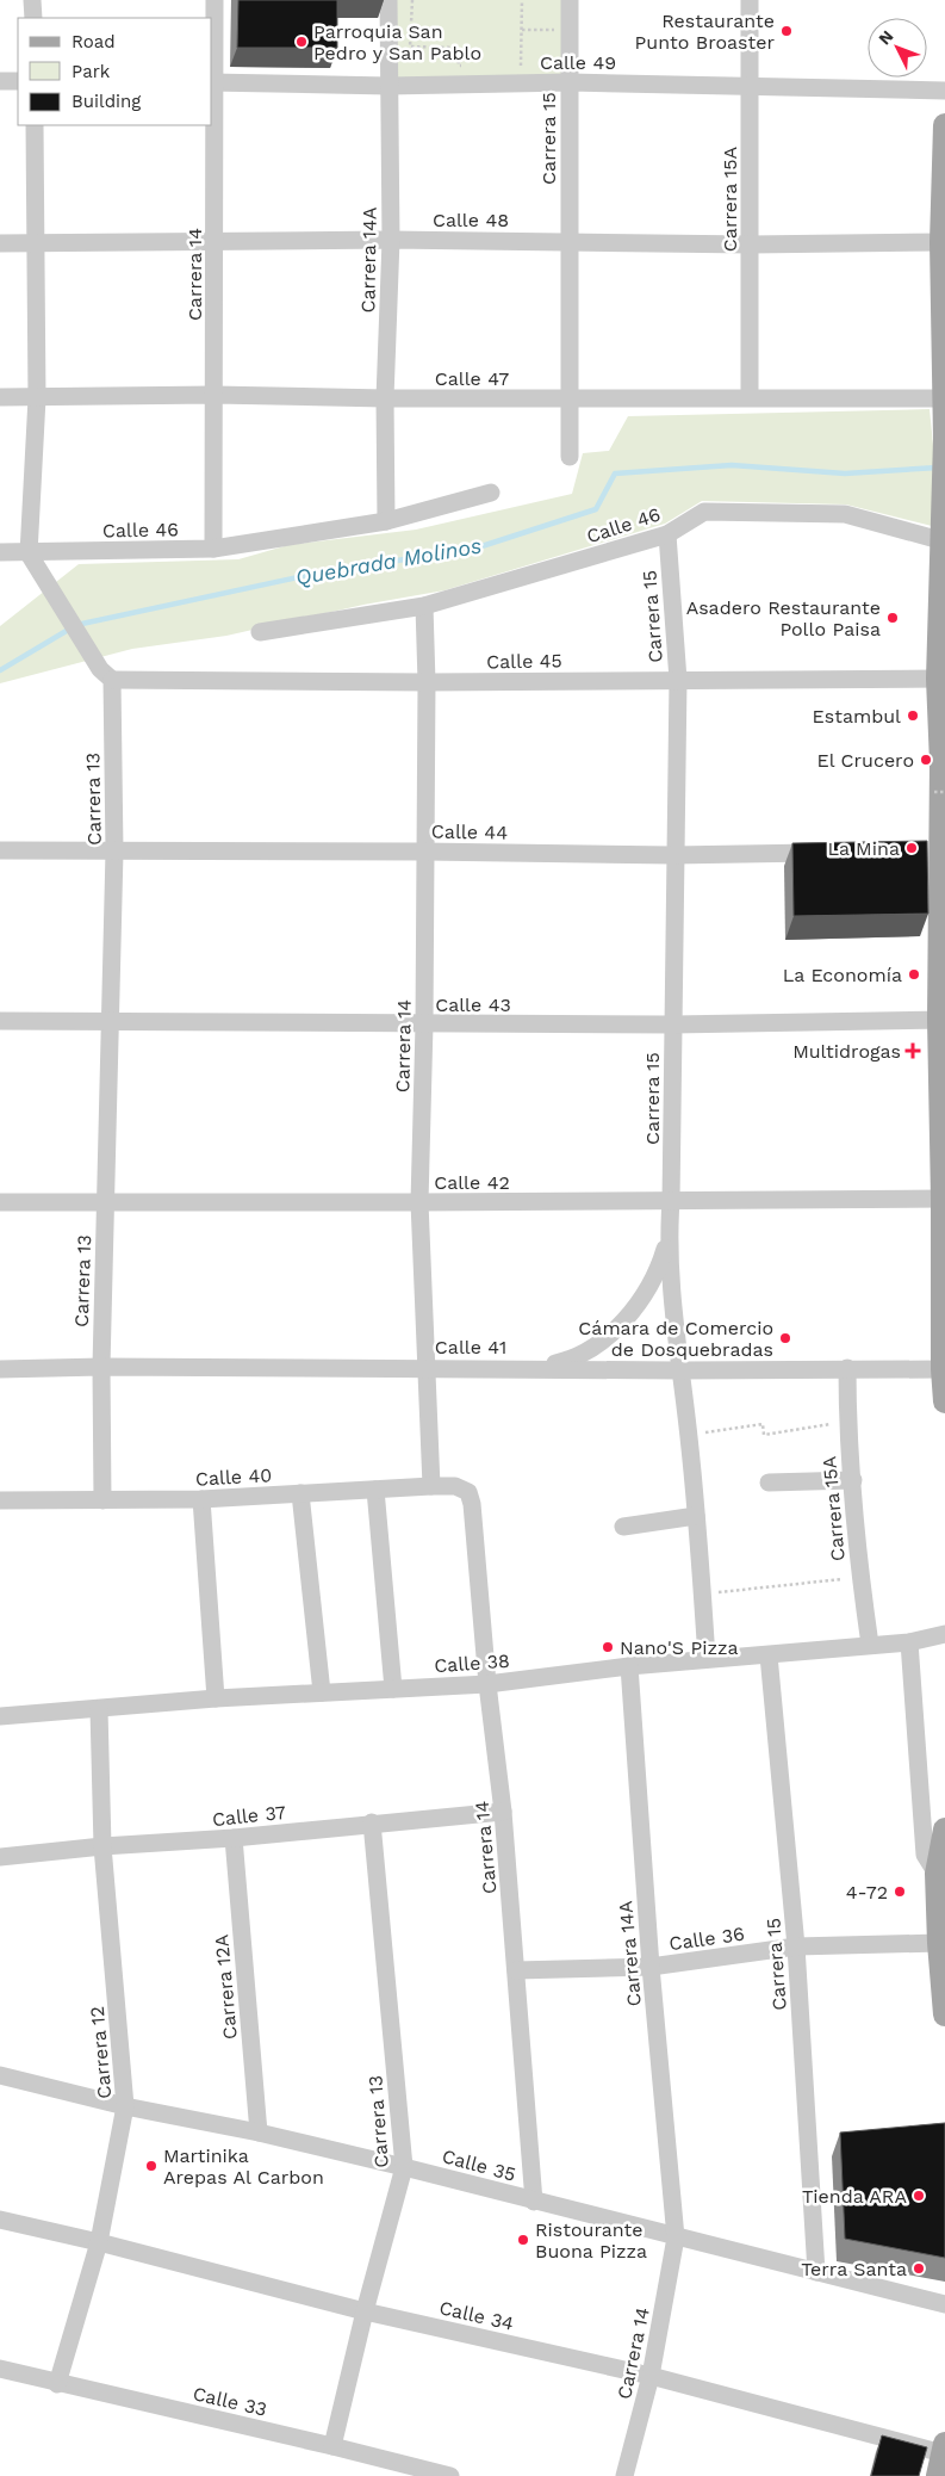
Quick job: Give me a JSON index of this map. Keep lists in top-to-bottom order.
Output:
{
  "streets": {
    "street": [
      "Calle 49",
      "Carrera 15",
      "Carrera 15A",
      "Calle 48",
      "Carrera 14A",
      "Carrera 14",
      "Calle 47",
      "Calle 46",
      "Calle 45",
      "Carrera 13",
      "Calle 44",
      "Calle 43",
      "Calle 42",
      "Calle 41",
      "Calle 40",
      "Calle 38",
      "Calle 37",
      "Calle 36",
      "Carrera 12A",
      "Carrera 12",
      "Calle 35",
      "Calle 34",
      "Calle 33"
    ]
  },
  "crossings": [
    ["Calle 49", "Carrera 15"],
    ["Calle 49", "Carrera 15A"],
    ["Calle 49", "Carrera 14A"],
    ["Calle 49", "Carrera 14"],
    ["Carrera 15", "Calle 48"],
    ["Carrera 15", "Calle 47"],
    ["Carrera 15", "Calle 46"],
    ["Carrera 15", "Calle 45"],
    ["Carrera 15", "Calle 44"],
    ["Carrera 15", "Calle 43"],
    ["Carrera 15", "Calle 42"],
    ["Carrera 15", "Calle 41"],
    ["Carrera 15", "Calle 38"],
    ["Carrera 15", "Calle 36"],
    ["Carrera 15", "Calle 35"],
    ["Carrera 15A", "Calle 48"],
    ["Carrera 15A", "Calle 47"],
    ["Carrera 15A", "Calle 41"],
    ["Carrera 15A", "Calle 38"],
    ["Calle 48", "Carrera 14A"],
    ["Calle 48", "Carrera 14"],
    ["Carrera 14A", "Carrera 14"],
    ["Carrera 14A", "Calle 47"],
    ["Carrera 14A", "Calle 46"],
    ["Carrera 14A", "Calle 38"],
    ["Carrera 14A", "Calle 36"],
    ["Carrera 14A", "Calle 35"],
    ["Carrera 14", "Calle 47"],
    ["Carrera 14", "Calle 46"],
    ["Carrera 14", "Calle 45"],
    ["Carrera 14", "Calle 44"],
    ["Carrera 14", "Calle 43"],
    ["Carrera 14", "Calle 42"],
    ["Carrera 14", "Calle 41"],
    ["Carrera 14", "Calle 40"],
    ["Carrera 14", "Calle 38"],
    ["Carrera 14", "Calle 37"],
    ["Carrera 14", "Calle 36"],
    ["Carrera 14", "Calle 35"],
    ["Carrera 14", "Calle 34"],
    ["Calle 45", "Carrera 13"],
    ["Carrera 13", "Calle 44"],
    ["Carrera 13", "Calle 43"],
    ["Carrera 13", "Calle 42"],
    ["Carrera 13", "Calle 41"],
    ["Carrera 13", "Calle 40"],
    ["Carrera 13", "Calle 37"],
    ["Carrera 13", "Calle 35"],
    ["Carrera 13", "Calle 34"],
    ["Carrera 13", "Calle 33"],
    ["Calle 38", "Carrera 12"],
    ["Calle 37", "Carrera 12A"],
    ["Calle 37", "Carrera 12"],
    ["Carrera 12A", "Calle 35"],
    ["Carrera 12", "Calle 35"],
    ["Carrera 12", "Calle 34"],
    ["Carrera 12", "Calle 33"]
  ],
  "water": ["Quebrada Molinos"],
  "places": {
    "other": [
      "Restaurante Punto Broaster",
      "Parroquia San Pedro y San Pablo",
      "Asadero Restaurante Pollo Paisa",
      "Estambul",
      "El Crucero",
      "La Mina",
      "La Economía",
      "Cámara de Comercio de Dosquebradas",
      "Nano'S Pizza",
      "4-72",
      "Martinika Arepas Al Carbon",
      "Tienda ARA",
      "Ristourante Buona Pizza",
      "Terra Santa"
    ],
    "health": ["Multidrogas"]
  },
  "legend": ["Road", "Park", "Building"],
  "north": "top left"
}
